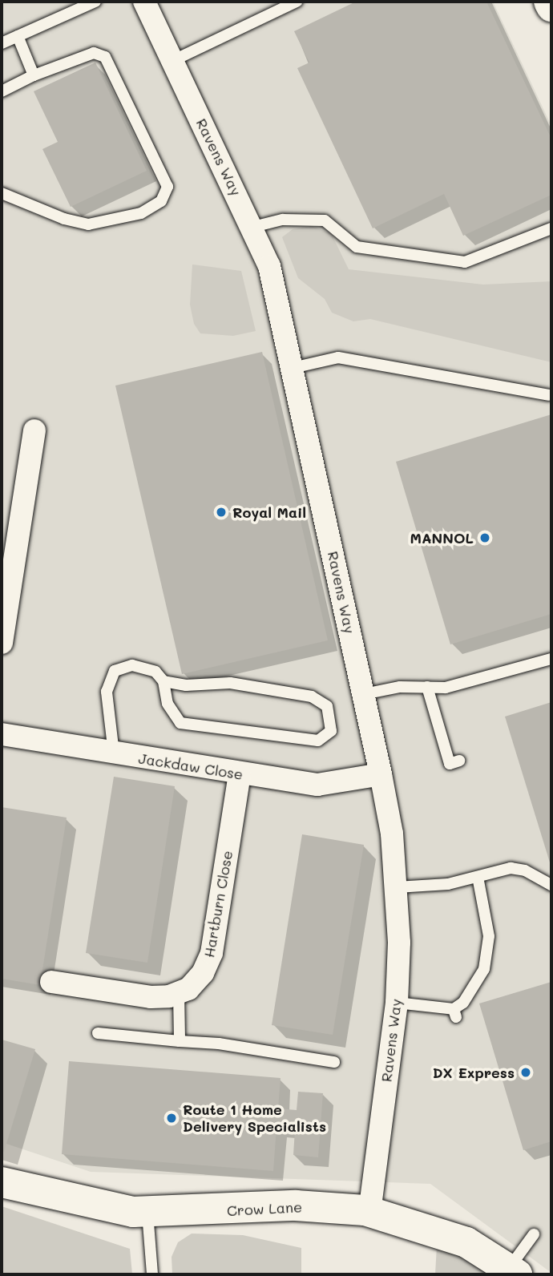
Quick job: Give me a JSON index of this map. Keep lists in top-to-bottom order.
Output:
{
  "streets": {
    "main road": ["Crow Lane"],
    "street": ["Ravens Way", "Jackdaw Close", "Hartburn Close"]
  },
  "crossings": [
    ["Ravens Way", "Jackdaw Close"],
    ["Ravens Way", "Crow Lane"],
    ["Jackdaw Close", "Hartburn Close"]
  ],
  "places": [
    "Royal Mail",
    "MANNOL",
    "DX Express",
    "Route 1 Home Delivery Specialists"
  ]
}
